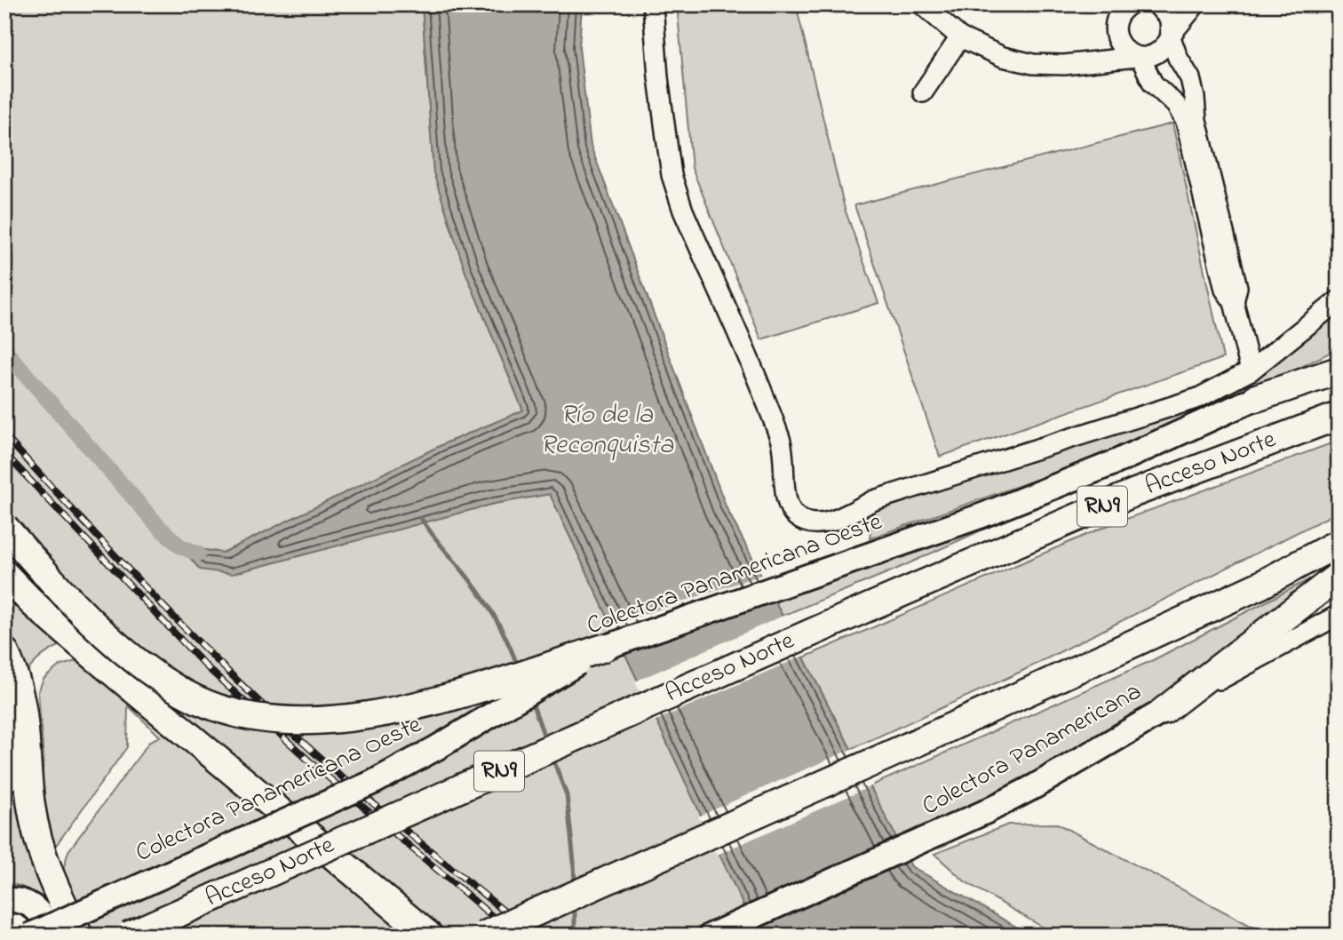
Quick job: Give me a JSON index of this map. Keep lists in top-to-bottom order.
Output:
{
  "streets": {
    "highway": ["Acceso Norte", "RN9"],
    "main road": ["Colectora Panamericana Oeste", "Colectora Panamericana"]
  },
  "water": ["Río de la Reconquista"]
}
